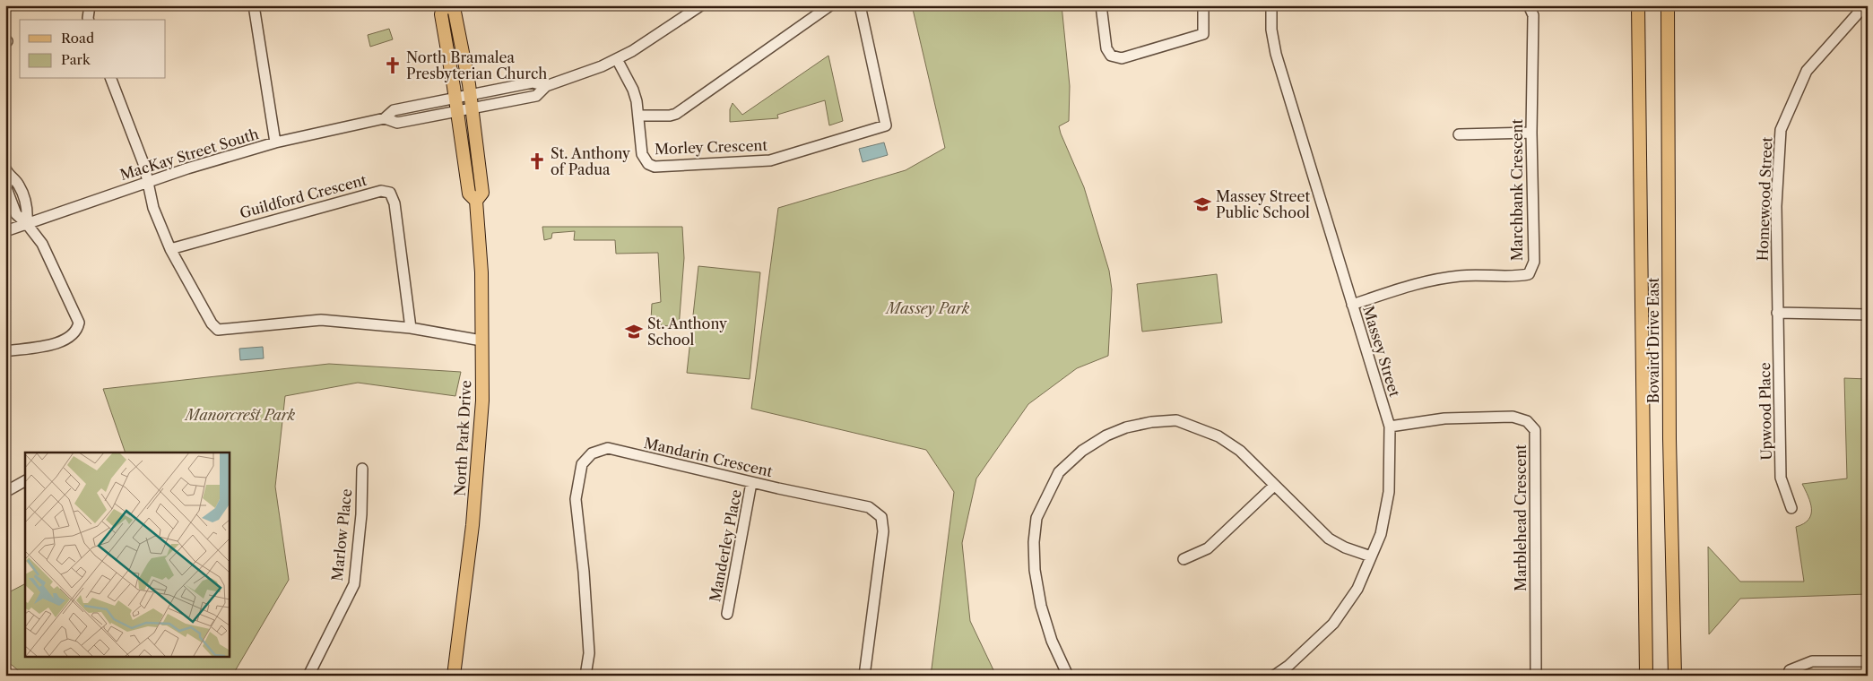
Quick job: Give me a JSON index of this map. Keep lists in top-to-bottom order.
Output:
{
  "streets": {
    "main road": ["Bovaird Drive East", "North Park Drive"],
    "street": [
      "Morley Crescent",
      "MacKay Street South",
      "Marchbank Crescent",
      "Guildford Crescent",
      "Homewood Street",
      "Massey Street",
      "Upwood Place",
      "Mandarin Crescent",
      "Marblehead Crescent",
      "Marlow Place",
      "Manderley Place"
    ]
  },
  "crossings": [
    ["MacKay Street South", "North Park Drive"],
    ["Marchbank Crescent", "Massey Street"],
    ["Homewood Street", "Upwood Place"],
    ["Massey Street", "Marblehead Crescent"],
    ["Mandarin Crescent", "Manderley Place"]
  ],
  "parks": ["Massey Park", "Manorcrest Park"],
  "places": {
    "church": ["North Bramalea Presbyterian Church", "St. Anthony of Padua"],
    "school or university": ["Massey Street Public School", "St. Anthony School"]
  },
  "legend": ["Road", "Park"]
}
